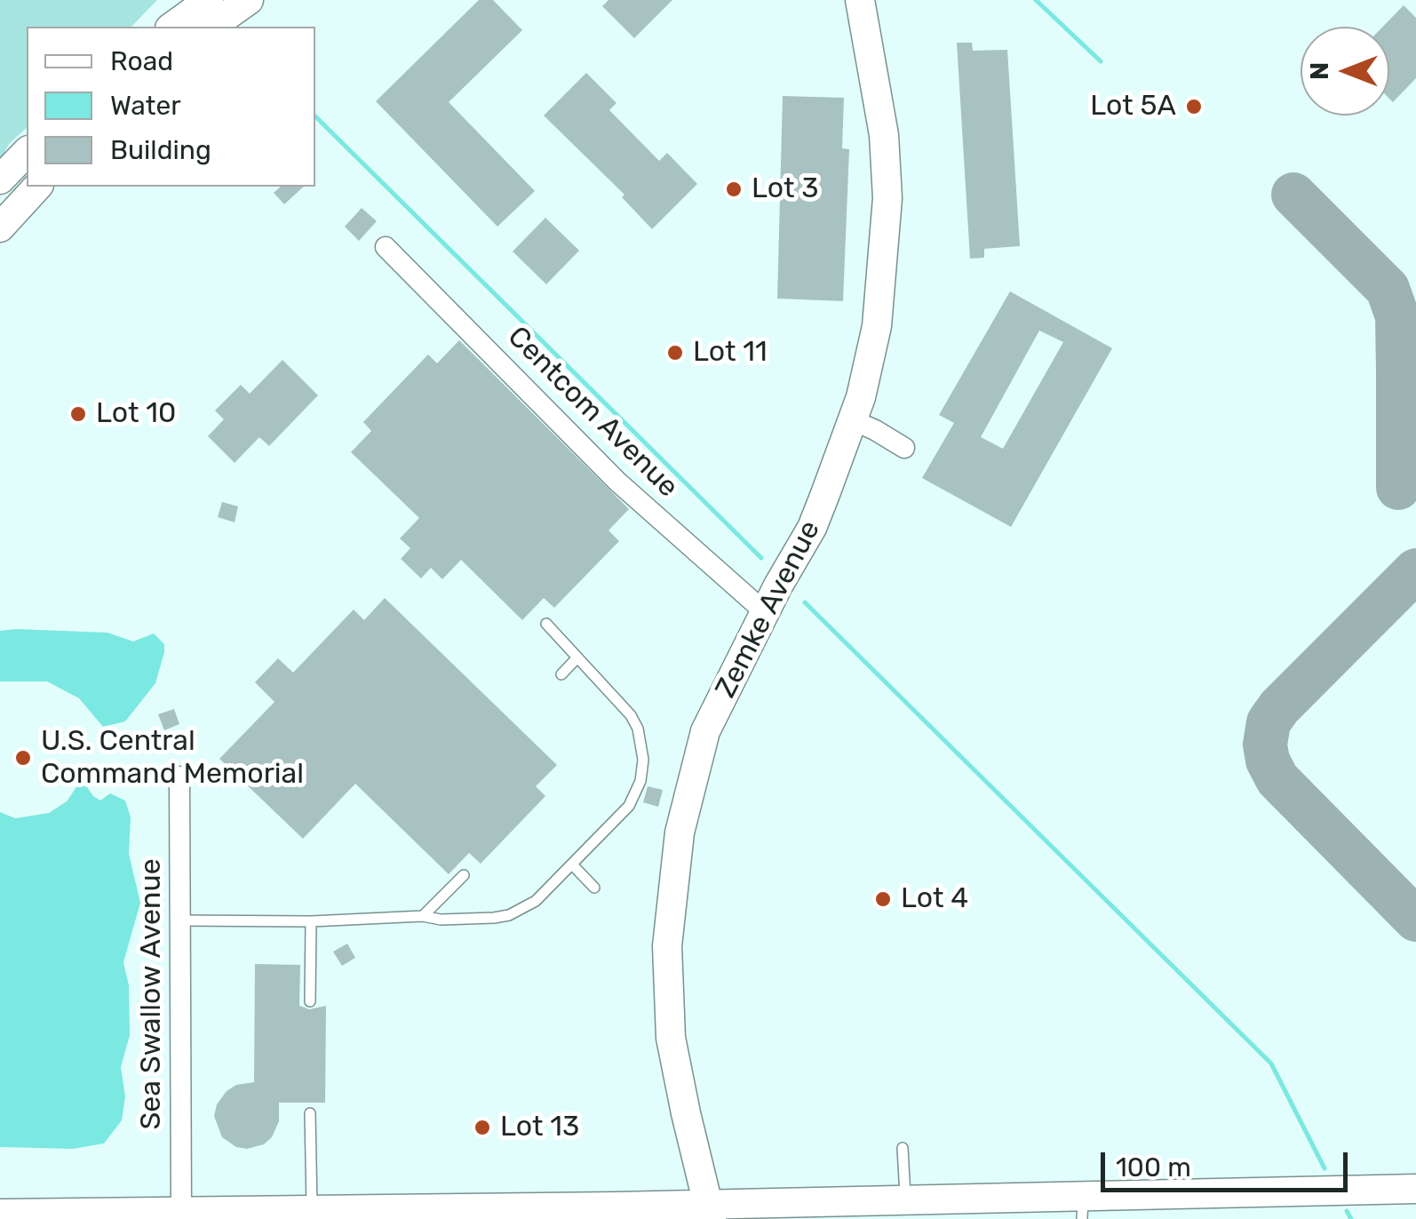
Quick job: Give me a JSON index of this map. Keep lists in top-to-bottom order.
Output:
{
  "streets": {
    "street": ["Centcom Avenue", "Zemke Avenue", "Sea Swallow Avenue"]
  },
  "crossings": [
    ["Centcom Avenue", "Zemke Avenue"]
  ],
  "places": [
    "Lot 5A",
    "Lot 3",
    "Lot 11",
    "Lot 10",
    "U.S. Central Command Memorial",
    "Lot 4",
    "Lot 13"
  ],
  "legend": ["Road", "Water", "Building"],
  "scale_bar": "100 m",
  "north": "left"
}
